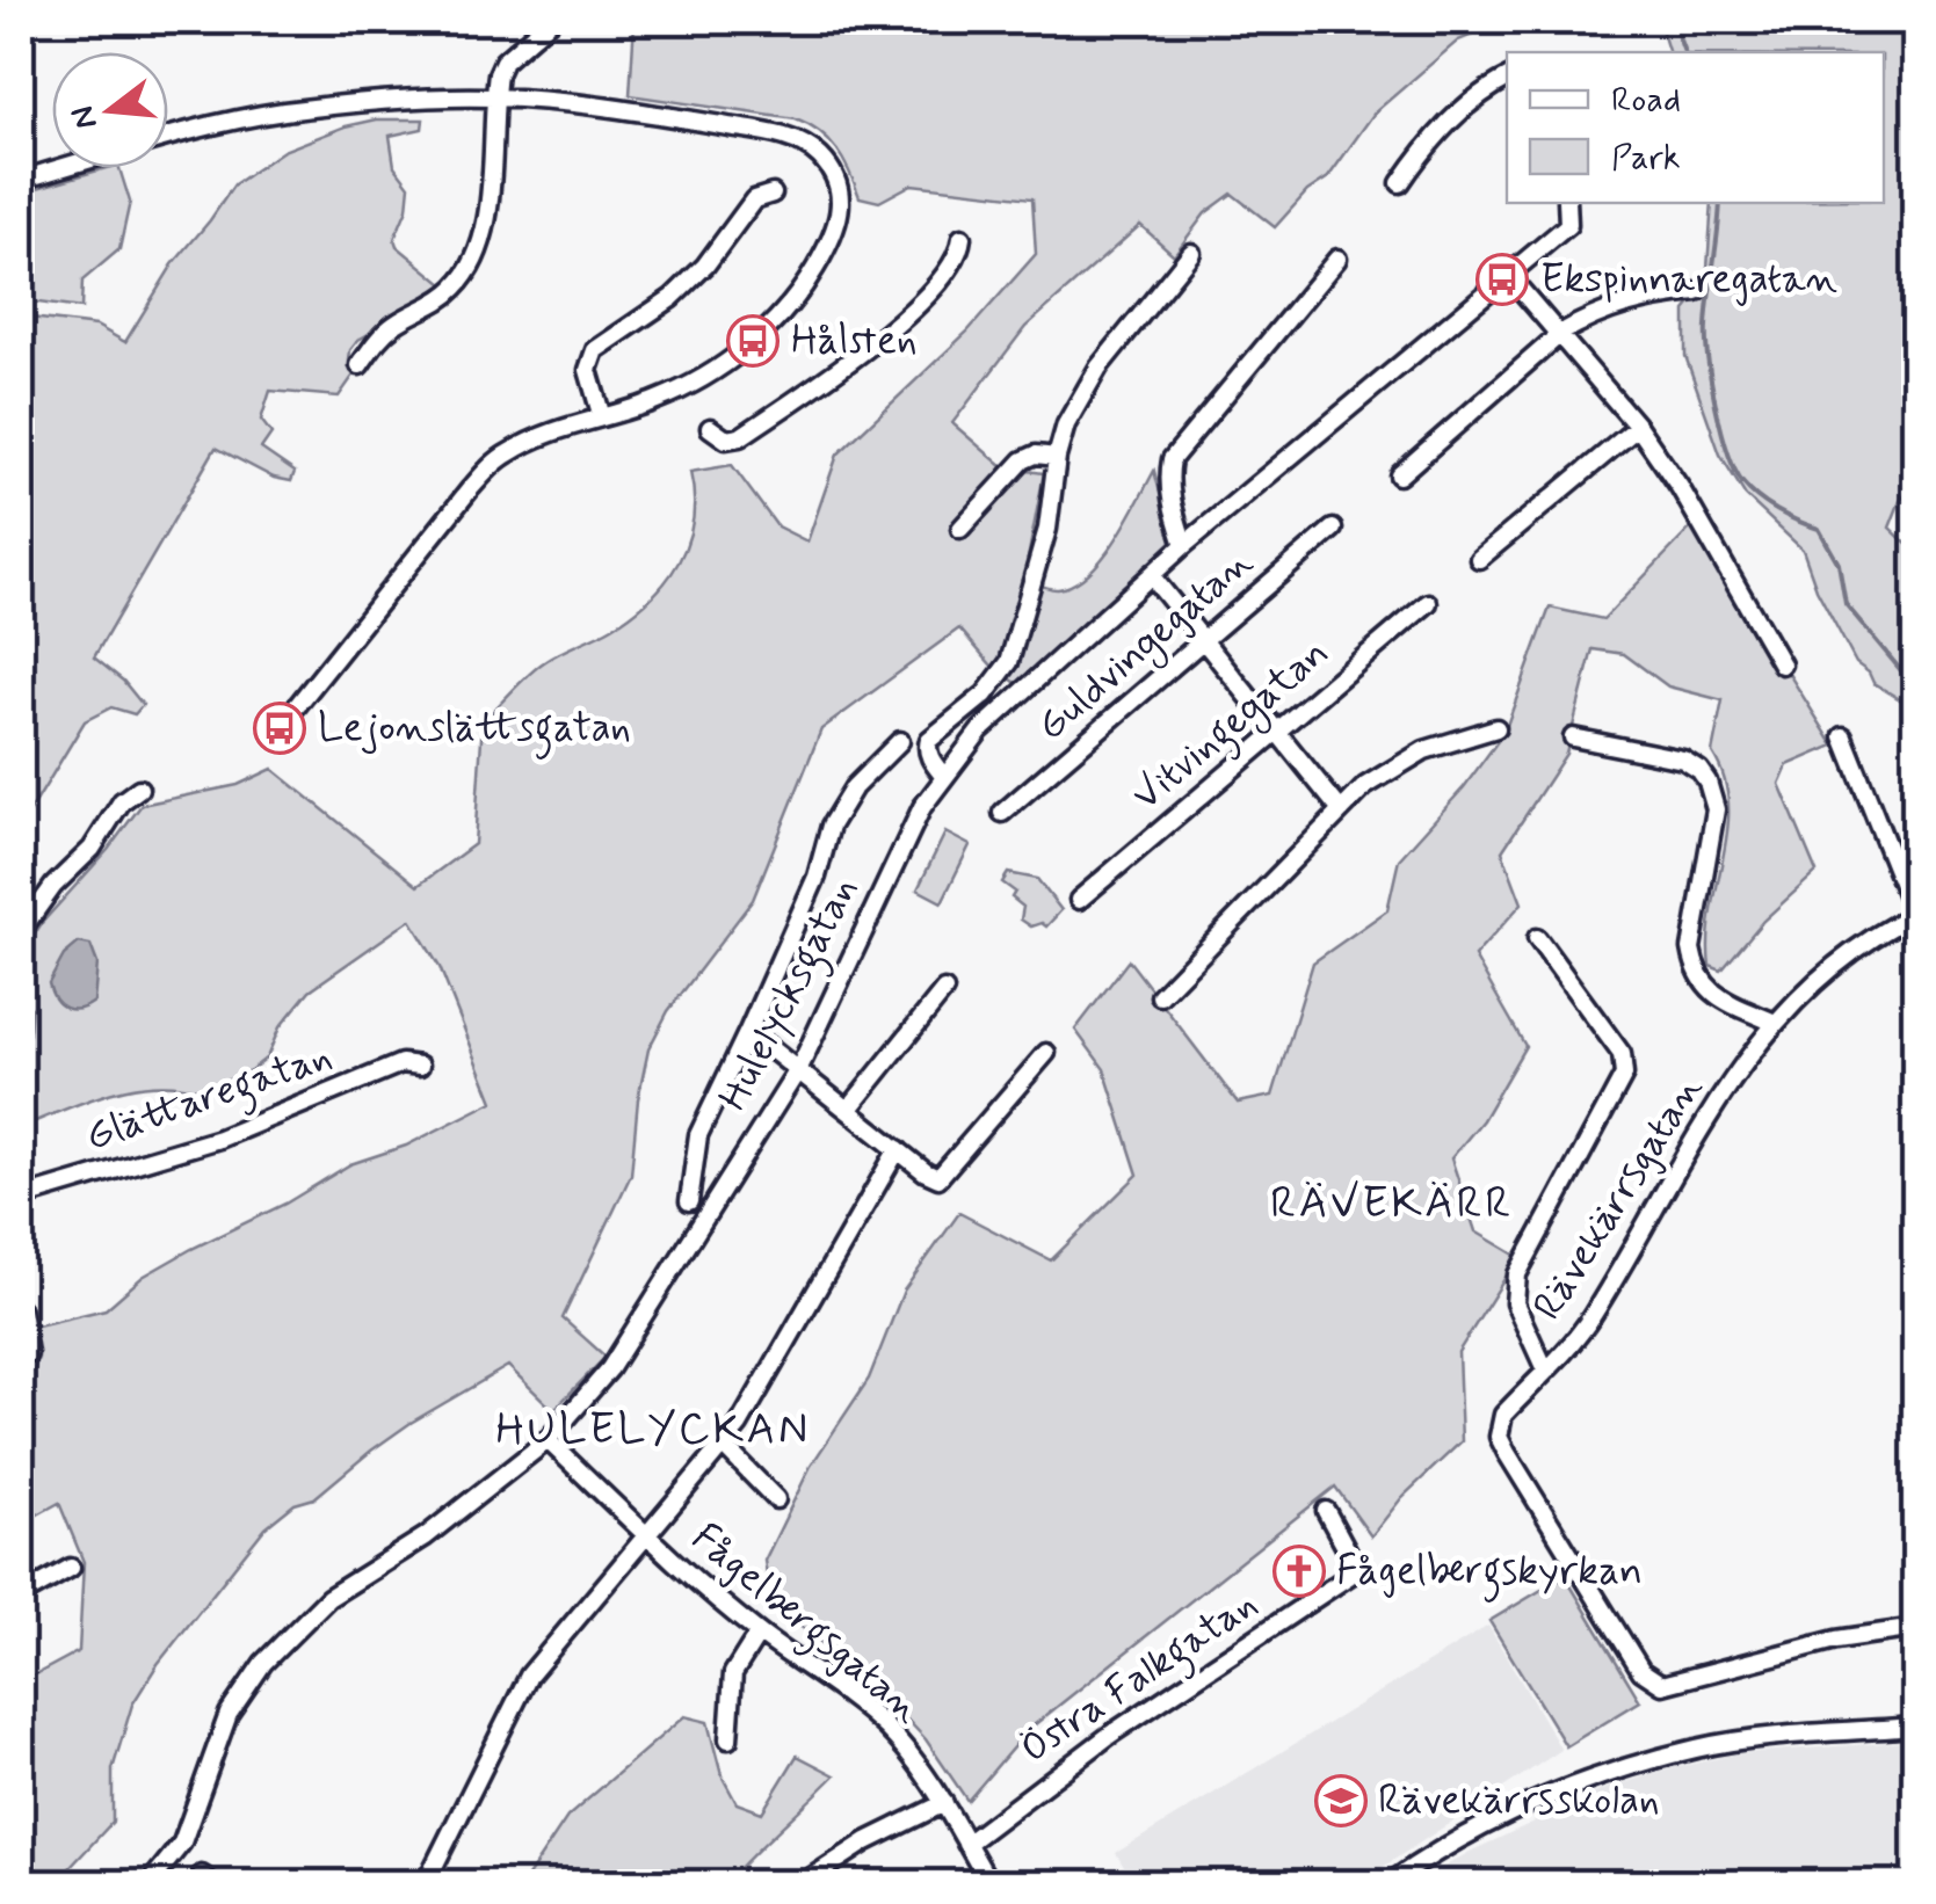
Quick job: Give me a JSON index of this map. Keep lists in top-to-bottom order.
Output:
{
  "streets": {
    "street": [
      "Guldvingegatan",
      "Vitvingegatan",
      "Hulelycksgatan",
      "Glättaregatan",
      "Rävekärrsgatan",
      "Fågelbergsgatan",
      "Östra Falkgatan"
    ]
  },
  "crossings": [
    ["Hulelycksgatan", "Fågelbergsgatan"],
    ["Fågelbergsgatan", "Östra Falkgatan"]
  ],
  "districts": ["RÄVEKÄRR", "HULELYCKAN"],
  "places": {
    "bus stop": ["Ekspinnaregatan", "Hålsten", "Lejonslättsgatan"],
    "church": ["Fågelbergskyrkan"],
    "school or university": ["Rävekärrsskolan"]
  },
  "legend": ["Road", "Park"],
  "north": "left"
}
